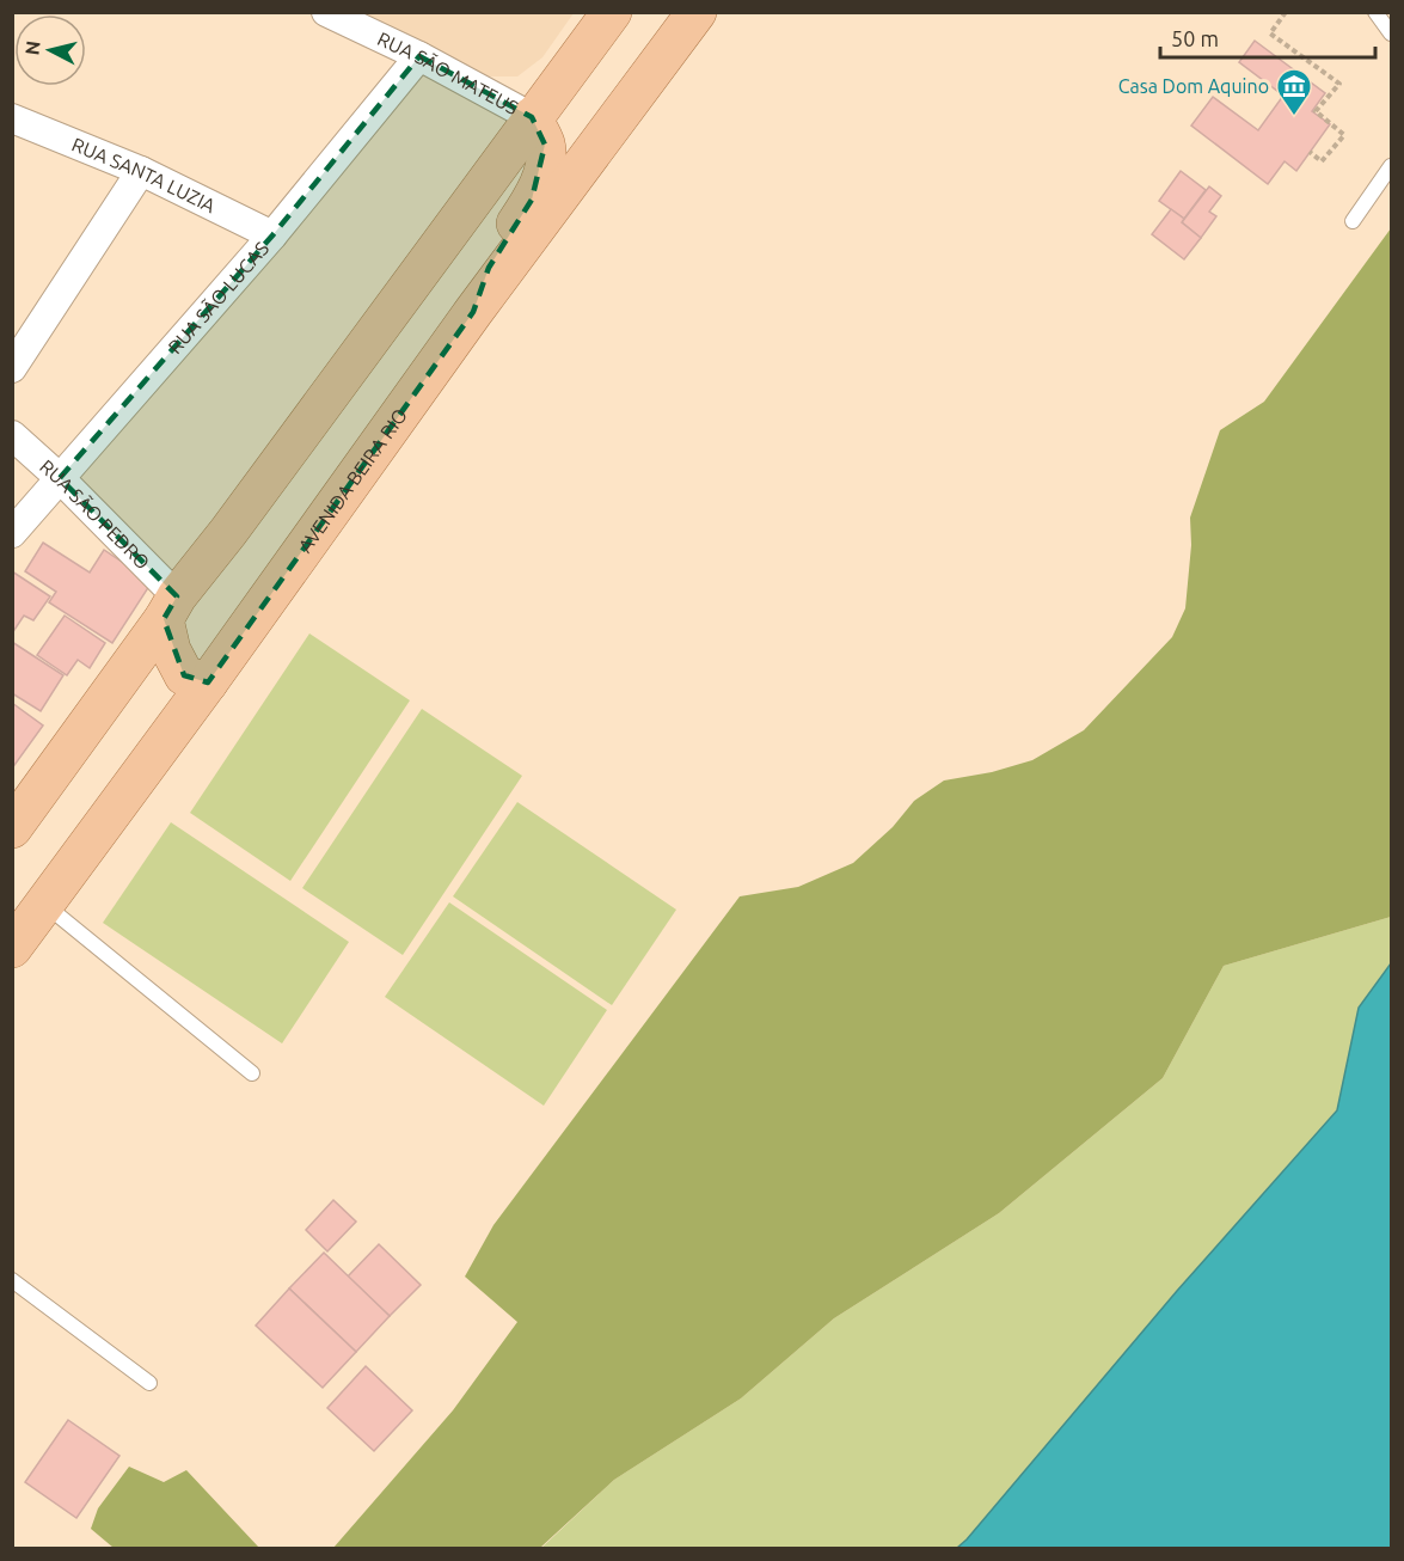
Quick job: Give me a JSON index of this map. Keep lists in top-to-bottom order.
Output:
{
  "streets": {
    "main road": ["AVENIDA BEIRA RIO"],
    "street": [
      "RUA SÃO MATEUS",
      "RUA SANTA LUZIA",
      "RUA SÃO LUCAS",
      "RUA SÃO PEDRO"
    ]
  },
  "crossings": [
    ["RUA SÃO MATEUS", "RUA SÃO LUCAS"],
    ["RUA SANTA LUZIA", "RUA SÃO LUCAS"],
    ["RUA SÃO LUCAS", "RUA SÃO PEDRO"]
  ],
  "places": {
    "museum": ["Casa Dom Aquino"]
  },
  "scale_bar": "50 m",
  "north": "left"
}
